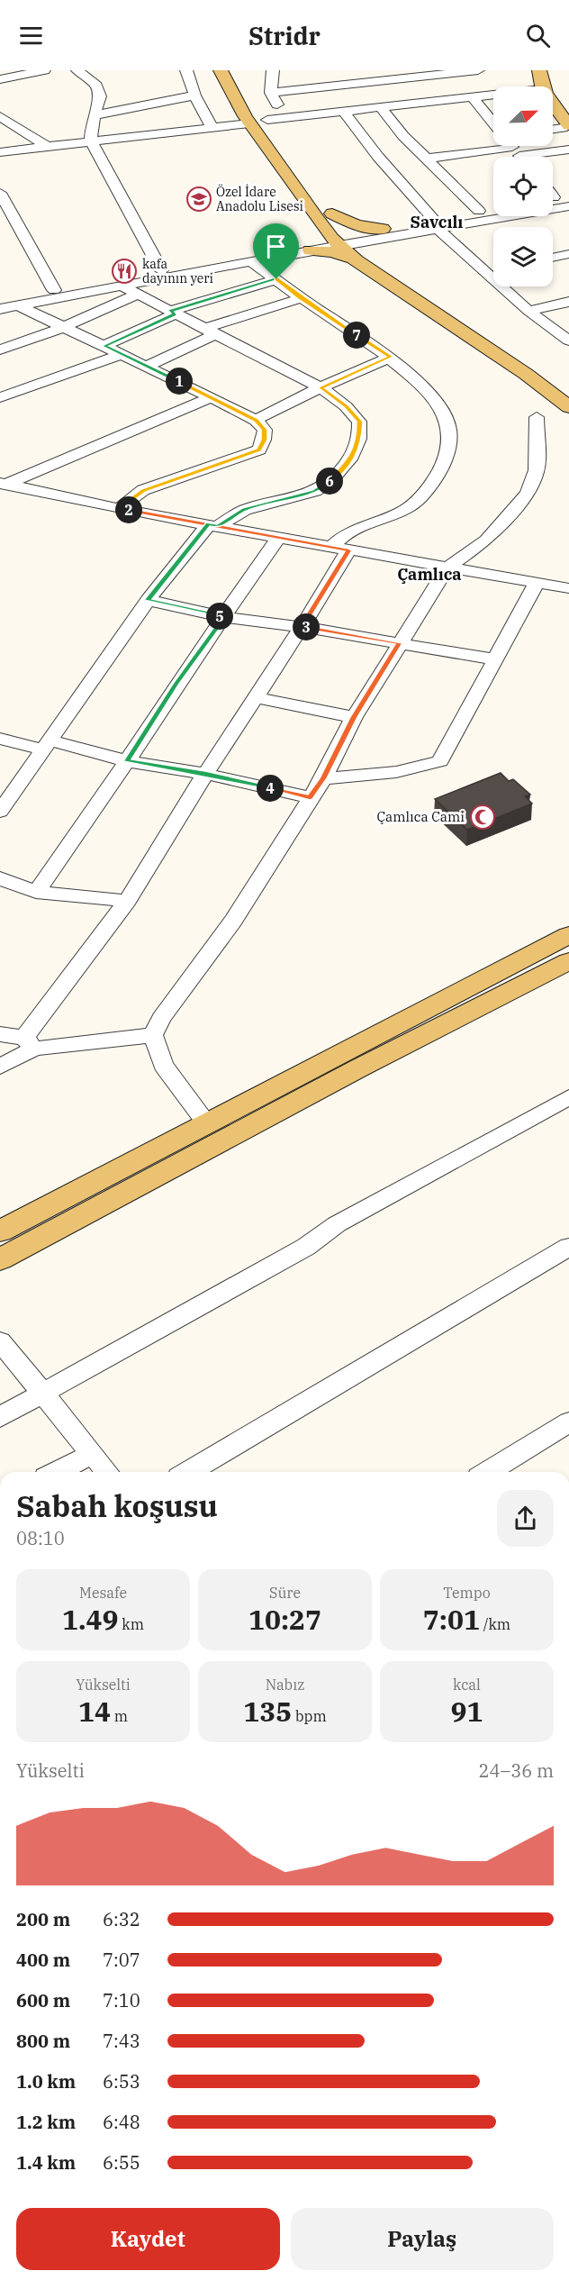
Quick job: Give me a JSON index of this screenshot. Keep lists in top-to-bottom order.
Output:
{
  "districts": ["Savcılı", "Çamlıca"],
  "places": {
    "school or university": ["Özel İdare Anadolu Lisesi"],
    "restaurant": ["kafa dayının yeri"],
    "mosque": ["Çamlıca Cami"]
  },
  "north": "top right",
  "page": {
    "header": "Stridr",
    "pins": [
      "7",
      "1",
      "6",
      "2",
      "5",
      "3",
      "4"
    ],
    "heading": ["Sabah koşusu", "08:10"],
    "stats": [
      ["Mesafe", "1.49 km"],
      ["Süre", "10:27"],
      ["Tempo", "7:01 /km"],
      ["Yükselti", "14 m"],
      ["Nabız", "135 bpm"],
      ["kcal", "91"]
    ],
    "chart": ["Yükselti", "24–36 m"],
    "list": [
      {
        "name": "200 m",
        "note": "6:32"
      },
      {
        "name": "400 m",
        "note": "7:07"
      },
      {
        "name": "600 m",
        "note": "7:10"
      },
      {
        "name": "800 m",
        "note": "7:43"
      },
      {
        "name": "1.0 km",
        "note": "6:53"
      },
      {
        "name": "1.2 km",
        "note": "6:48"
      },
      {
        "name": "1.4 km",
        "note": "6:55"
      }
    ],
    "buttons": ["Kaydet", "Paylaş"]
  }
}
